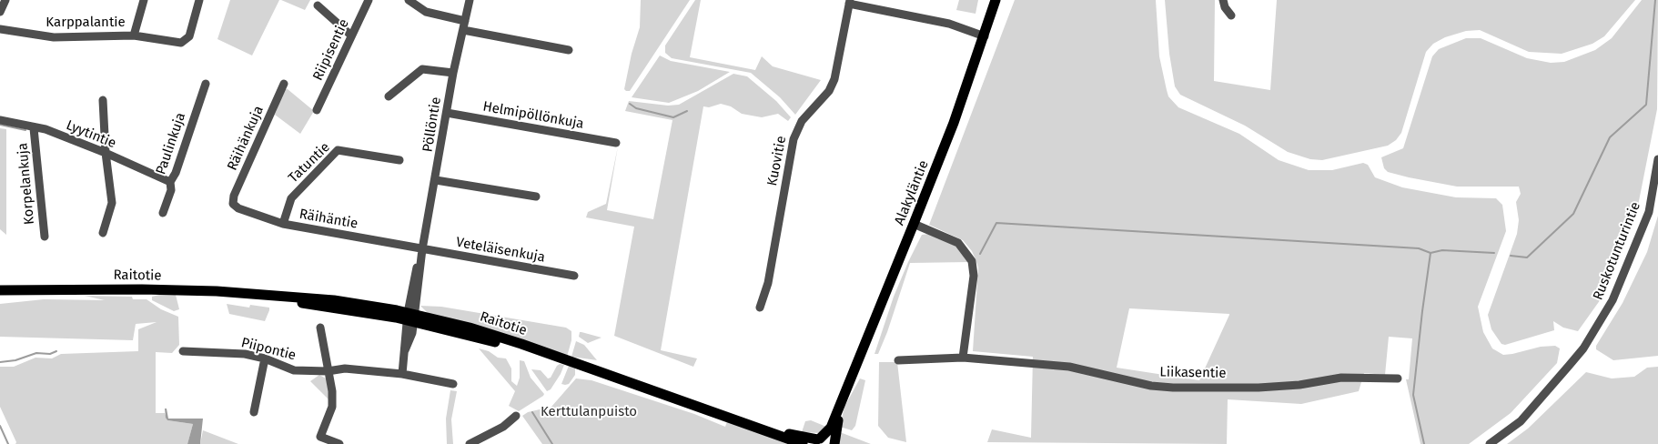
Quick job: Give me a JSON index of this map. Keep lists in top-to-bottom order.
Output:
{
  "streets": {
    "main road": ["Alakyläntie", "Raitotie"],
    "street": [
      "Karppalantie",
      "Riipisentie",
      "Helmipöllönkuja",
      "Pöllöntie",
      "Lyytintie",
      "Räihänkuja",
      "Paulinkuja",
      "Kuovitie",
      "Tatuntie",
      "Korpelankuja",
      "Räihäntie",
      "Veteläisenkuja",
      "Ruskotunturintie",
      "Piipontie",
      "Liikasentie"
    ]
  },
  "crossings": [
    ["Helmipöllönkuja", "Pöllöntie"],
    ["Pöllöntie", "Räihäntie"],
    ["Pöllöntie", "Veteläisenkuja"],
    ["Pöllöntie", "Raitotie"],
    ["Lyytintie", "Paulinkuja"],
    ["Lyytintie", "Korpelankuja"],
    ["Räihänkuja", "Räihäntie"],
    ["Kuovitie", "Alakyläntie"],
    ["Tatuntie", "Räihäntie"],
    ["Alakyläntie", "Raitotie"],
    ["Räihäntie", "Veteläisenkuja"]
  ],
  "parks": ["Kerttulanpuisto"]
}
